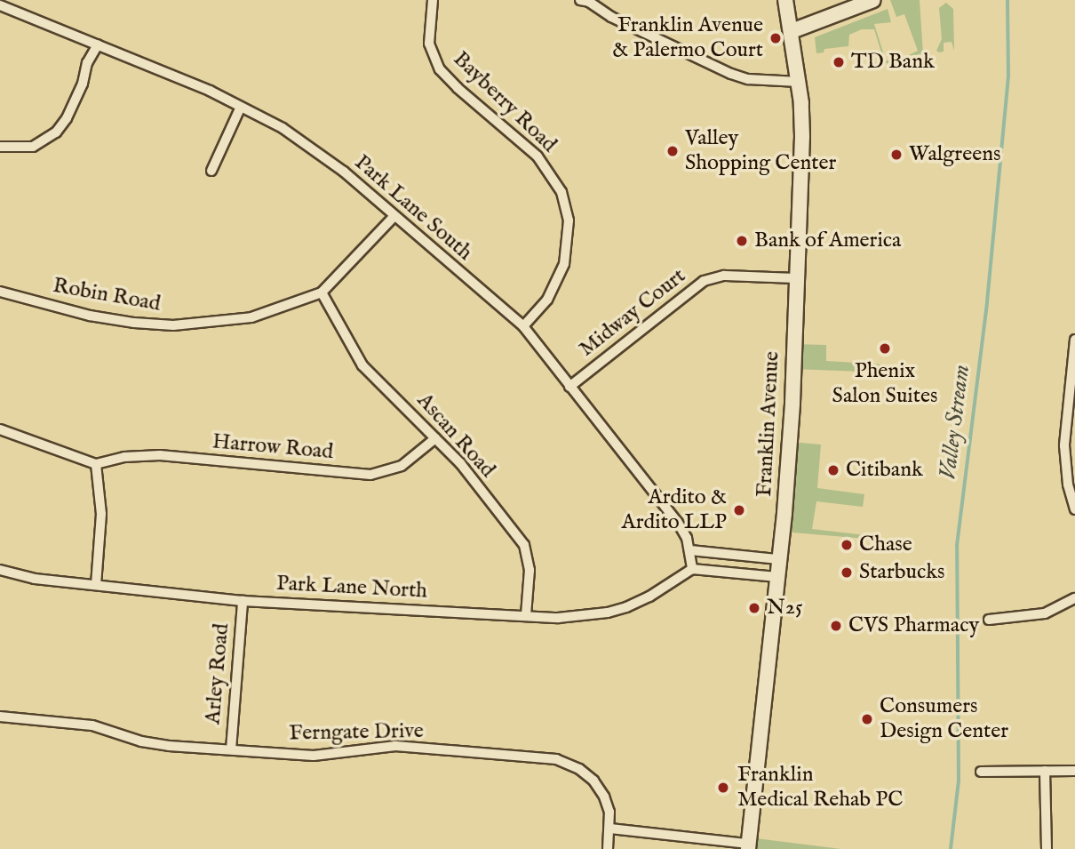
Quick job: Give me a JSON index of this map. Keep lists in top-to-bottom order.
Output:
{
  "streets": {
    "main road": ["Franklin Avenue"],
    "street": [
      "Bayberry Road",
      "Park Lane South",
      "Robin Road",
      "Midway Court",
      "Ascan Road",
      "Harrow Road",
      "Park Lane North",
      "Arley Road",
      "Ferngate Drive"
    ]
  },
  "crossings": [
    ["Bayberry Road", "Park Lane South"],
    ["Park Lane South", "Robin Road"],
    ["Park Lane South", "Midway Court"],
    ["Park Lane South", "Park Lane North"],
    ["Robin Road", "Ascan Road"],
    ["Midway Court", "Franklin Avenue"],
    ["Ascan Road", "Harrow Road"],
    ["Ascan Road", "Park Lane North"],
    ["Park Lane North", "Arley Road"],
    ["Arley Road", "Ferngate Drive"]
  ],
  "water": ["Valley Stream"],
  "places": [
    "Franklin Avenue & Palermo Court",
    "TD Bank",
    "Valley Shopping Center",
    "Walgreens",
    "Bank of America",
    "Phenix Salon Suites",
    "Citibank",
    "Ardito & Ardito LLP",
    "Chase",
    "Starbucks",
    "N25",
    "CVS Pharmacy",
    "Consumers Design Center",
    "Franklin Medical Rehab PC"
  ]
}
